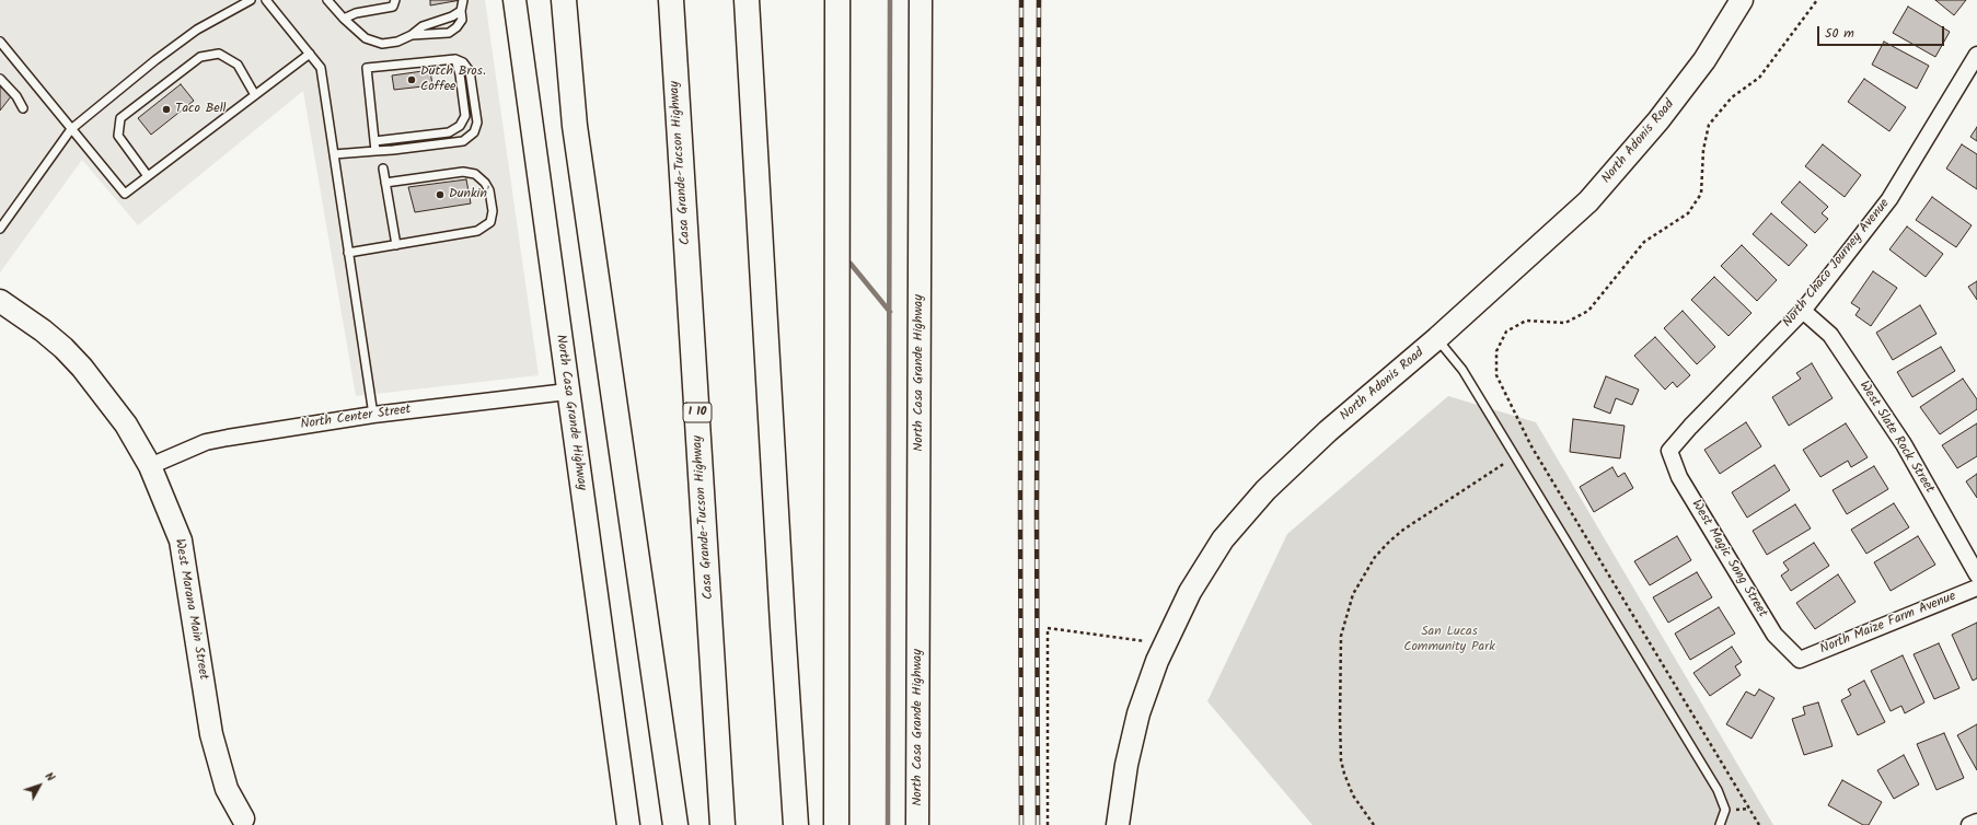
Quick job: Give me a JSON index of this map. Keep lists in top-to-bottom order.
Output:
{
  "streets": {
    "highway": ["Casa Grande-Tucson Highway", "I 10"],
    "street": [
      "North Adonis Road",
      "North Chaco Journey Avenue",
      "North Casa Grande Highway",
      "North Center Street",
      "West Slate Rock Street",
      "West Magic Song Street",
      "West Marana Main Street",
      "North Maize Farm Avenue"
    ]
  },
  "crossings": [
    ["North Chaco Journey Avenue", "West Slate Rock Street"],
    ["North Chaco Journey Avenue", "West Magic Song Street"],
    ["North Casa Grande Highway", "North Center Street"],
    ["North Center Street", "West Marana Main Street"],
    ["West Magic Song Street", "North Maize Farm Avenue"]
  ],
  "parks": ["San Lucas Community Park"],
  "places": ["Dutch Bros. Coffee", "Taco Bell", "Dunkin'"],
  "scale_bar": "50 m",
  "north": "top right"
}
